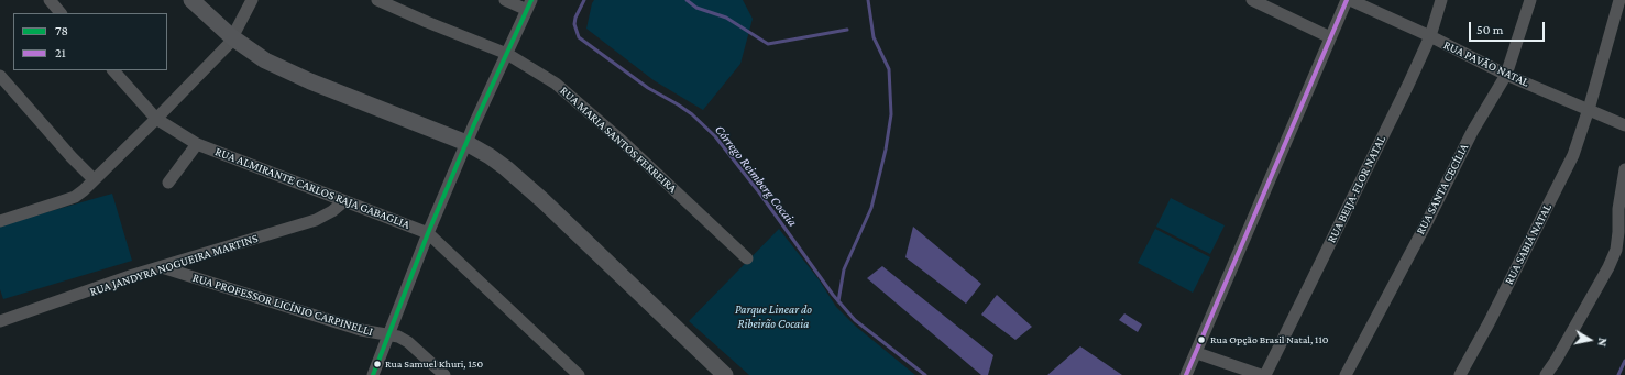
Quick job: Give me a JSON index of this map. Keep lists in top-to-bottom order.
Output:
{
  "streets": {
    "street": [
      "RUA PAVÃO NATAL",
      "RUA MARIA SANTOS FERREIRA",
      "RUA ALMIRANTE CARLOS RAJA GABAGLIA",
      "RUA BEIJA-FLOR NATAL",
      "RUA SANTA CECÍLIA",
      "RUA SABIÁ NATAL",
      "RUA JANDYRA NOGUEIRA MARTINS",
      "RUA PROFESSOR LICÍNIO CARPINELLI"
    ]
  },
  "crossings": [
    ["RUA PAVÃO NATAL", "RUA BEIJA-FLOR NATAL"],
    ["RUA PAVÃO NATAL", "RUA SANTA CECÍLIA"],
    ["RUA PAVÃO NATAL", "RUA SABIÁ NATAL"],
    ["RUA ALMIRANTE CARLOS RAJA GABAGLIA", "RUA JANDYRA NOGUEIRA MARTINS"],
    ["RUA JANDYRA NOGUEIRA MARTINS", "RUA PROFESSOR LICÍNIO CARPINELLI"]
  ],
  "water": ["Córrego Reimberg Cocaia"],
  "parks": ["Parque Linear do Ribeirão Cocaia"],
  "places": ["Rua Opção Brasil Natal, 110", "Rua Samuel Khuri, 150"],
  "lines": ["transit line 78", "transit line 21"],
  "legend": ["78", "21"],
  "scale_bar": "50 m",
  "north": "right"
}
